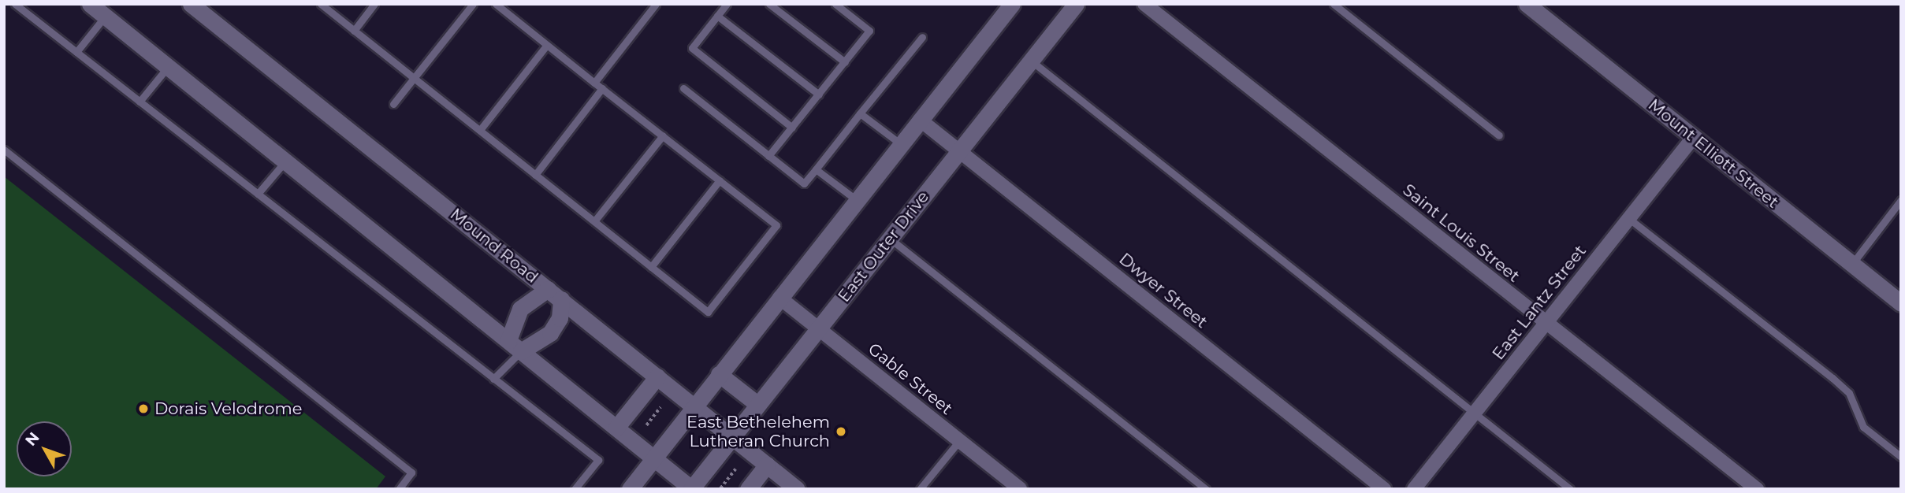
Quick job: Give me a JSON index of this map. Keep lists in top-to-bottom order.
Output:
{
  "streets": {
    "main road": ["Mount Elliott Street", "Mound Road", "East Outer Drive"],
    "street": [
      "Saint Louis Street",
      "Dwyer Street",
      "East Lantz Street",
      "Gable Street"
    ]
  },
  "crossings": [
    ["Mount Elliott Street", "East Lantz Street"],
    ["Saint Louis Street", "East Lantz Street"],
    ["Mound Road", "East Outer Drive"],
    ["East Outer Drive", "Dwyer Street"],
    ["East Outer Drive", "Gable Street"]
  ],
  "places": ["Dorais Velodrome", "East Bethelehem Lutheran Church"],
  "north": "top left"
}
